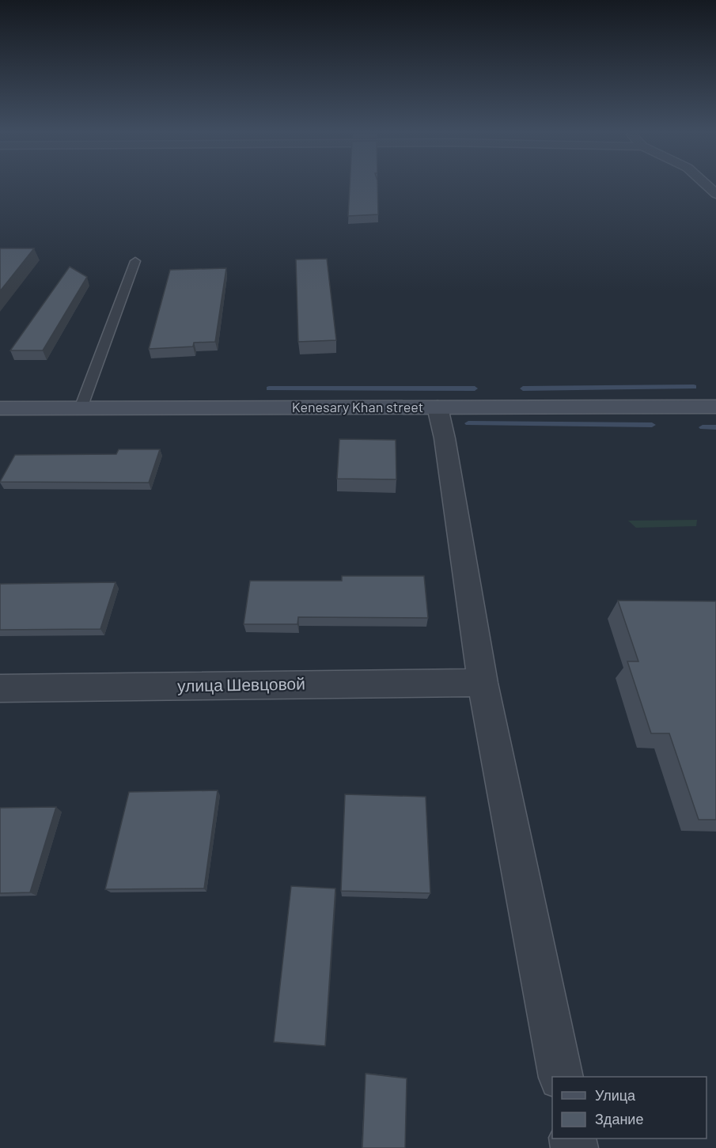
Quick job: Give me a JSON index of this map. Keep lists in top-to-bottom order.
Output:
{
  "streets": {
    "main road": ["Kenesary Khan street"],
    "street": ["улица Шевцовой"]
  },
  "legend": ["Улица", "Здание"]
}
